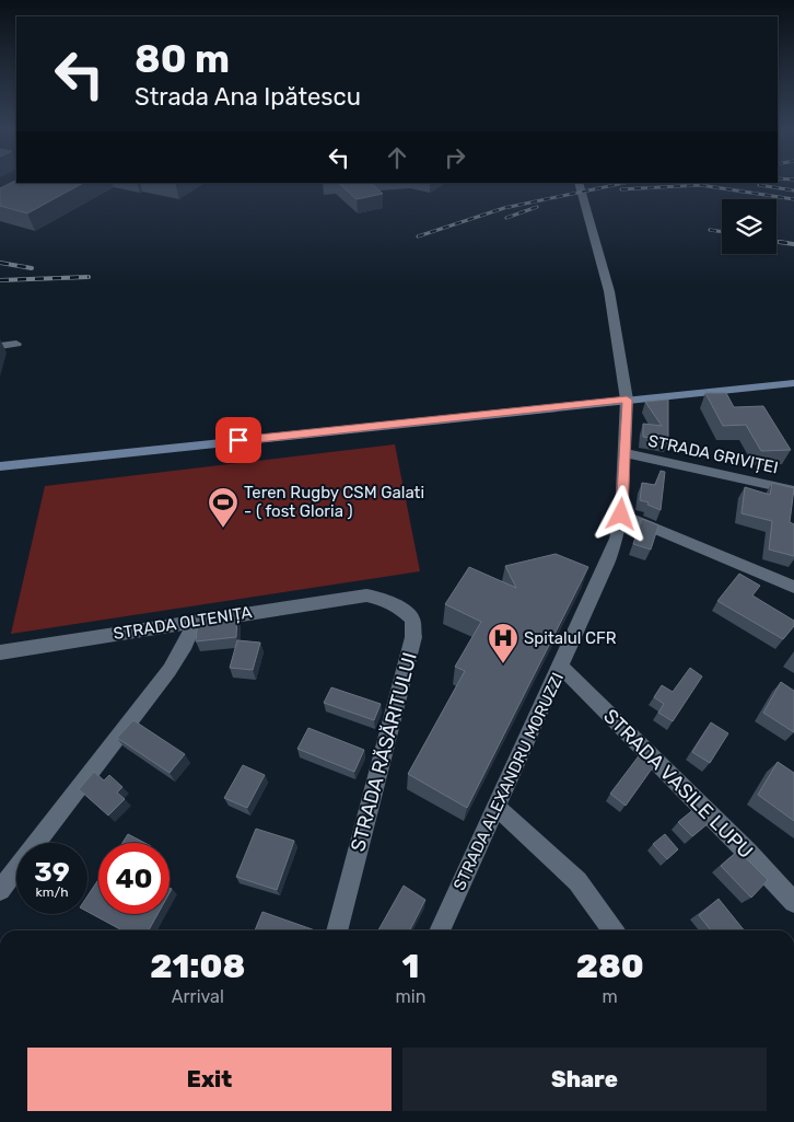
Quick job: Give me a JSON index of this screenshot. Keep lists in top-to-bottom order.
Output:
{
  "streets": {
    "street": [
      "STRADA GRIVIȚEI",
      "STRADA OLTENIȚA",
      "STRADA RĂSĂRITULUI",
      "STRADA ALEXANDRU MORUZZI",
      "STRADA VASILE LUPU"
    ]
  },
  "crossings": [
    ["STRADA GRIVIȚEI", "STRADA ALEXANDRU MORUZZI"],
    ["STRADA OLTENIȚA", "STRADA RĂSĂRITULUI"],
    ["STRADA ALEXANDRU MORUZZI", "STRADA VASILE LUPU"]
  ],
  "places": {
    "sports": ["Teren Rugby CSM Galati - ( fost Gloria )"],
    "hospital": ["Spitalul CFR"]
  },
  "page": {
    "turn": ["80 m", "Strada Ana Ipătescu"],
    "speed": "39 km/h",
    "limit": "40",
    "eta": [
      "21:08",
      "Arrival",
      "1",
      "min",
      "280",
      "m"
    ],
    "buttons": ["Exit", "Share"]
  }
}
